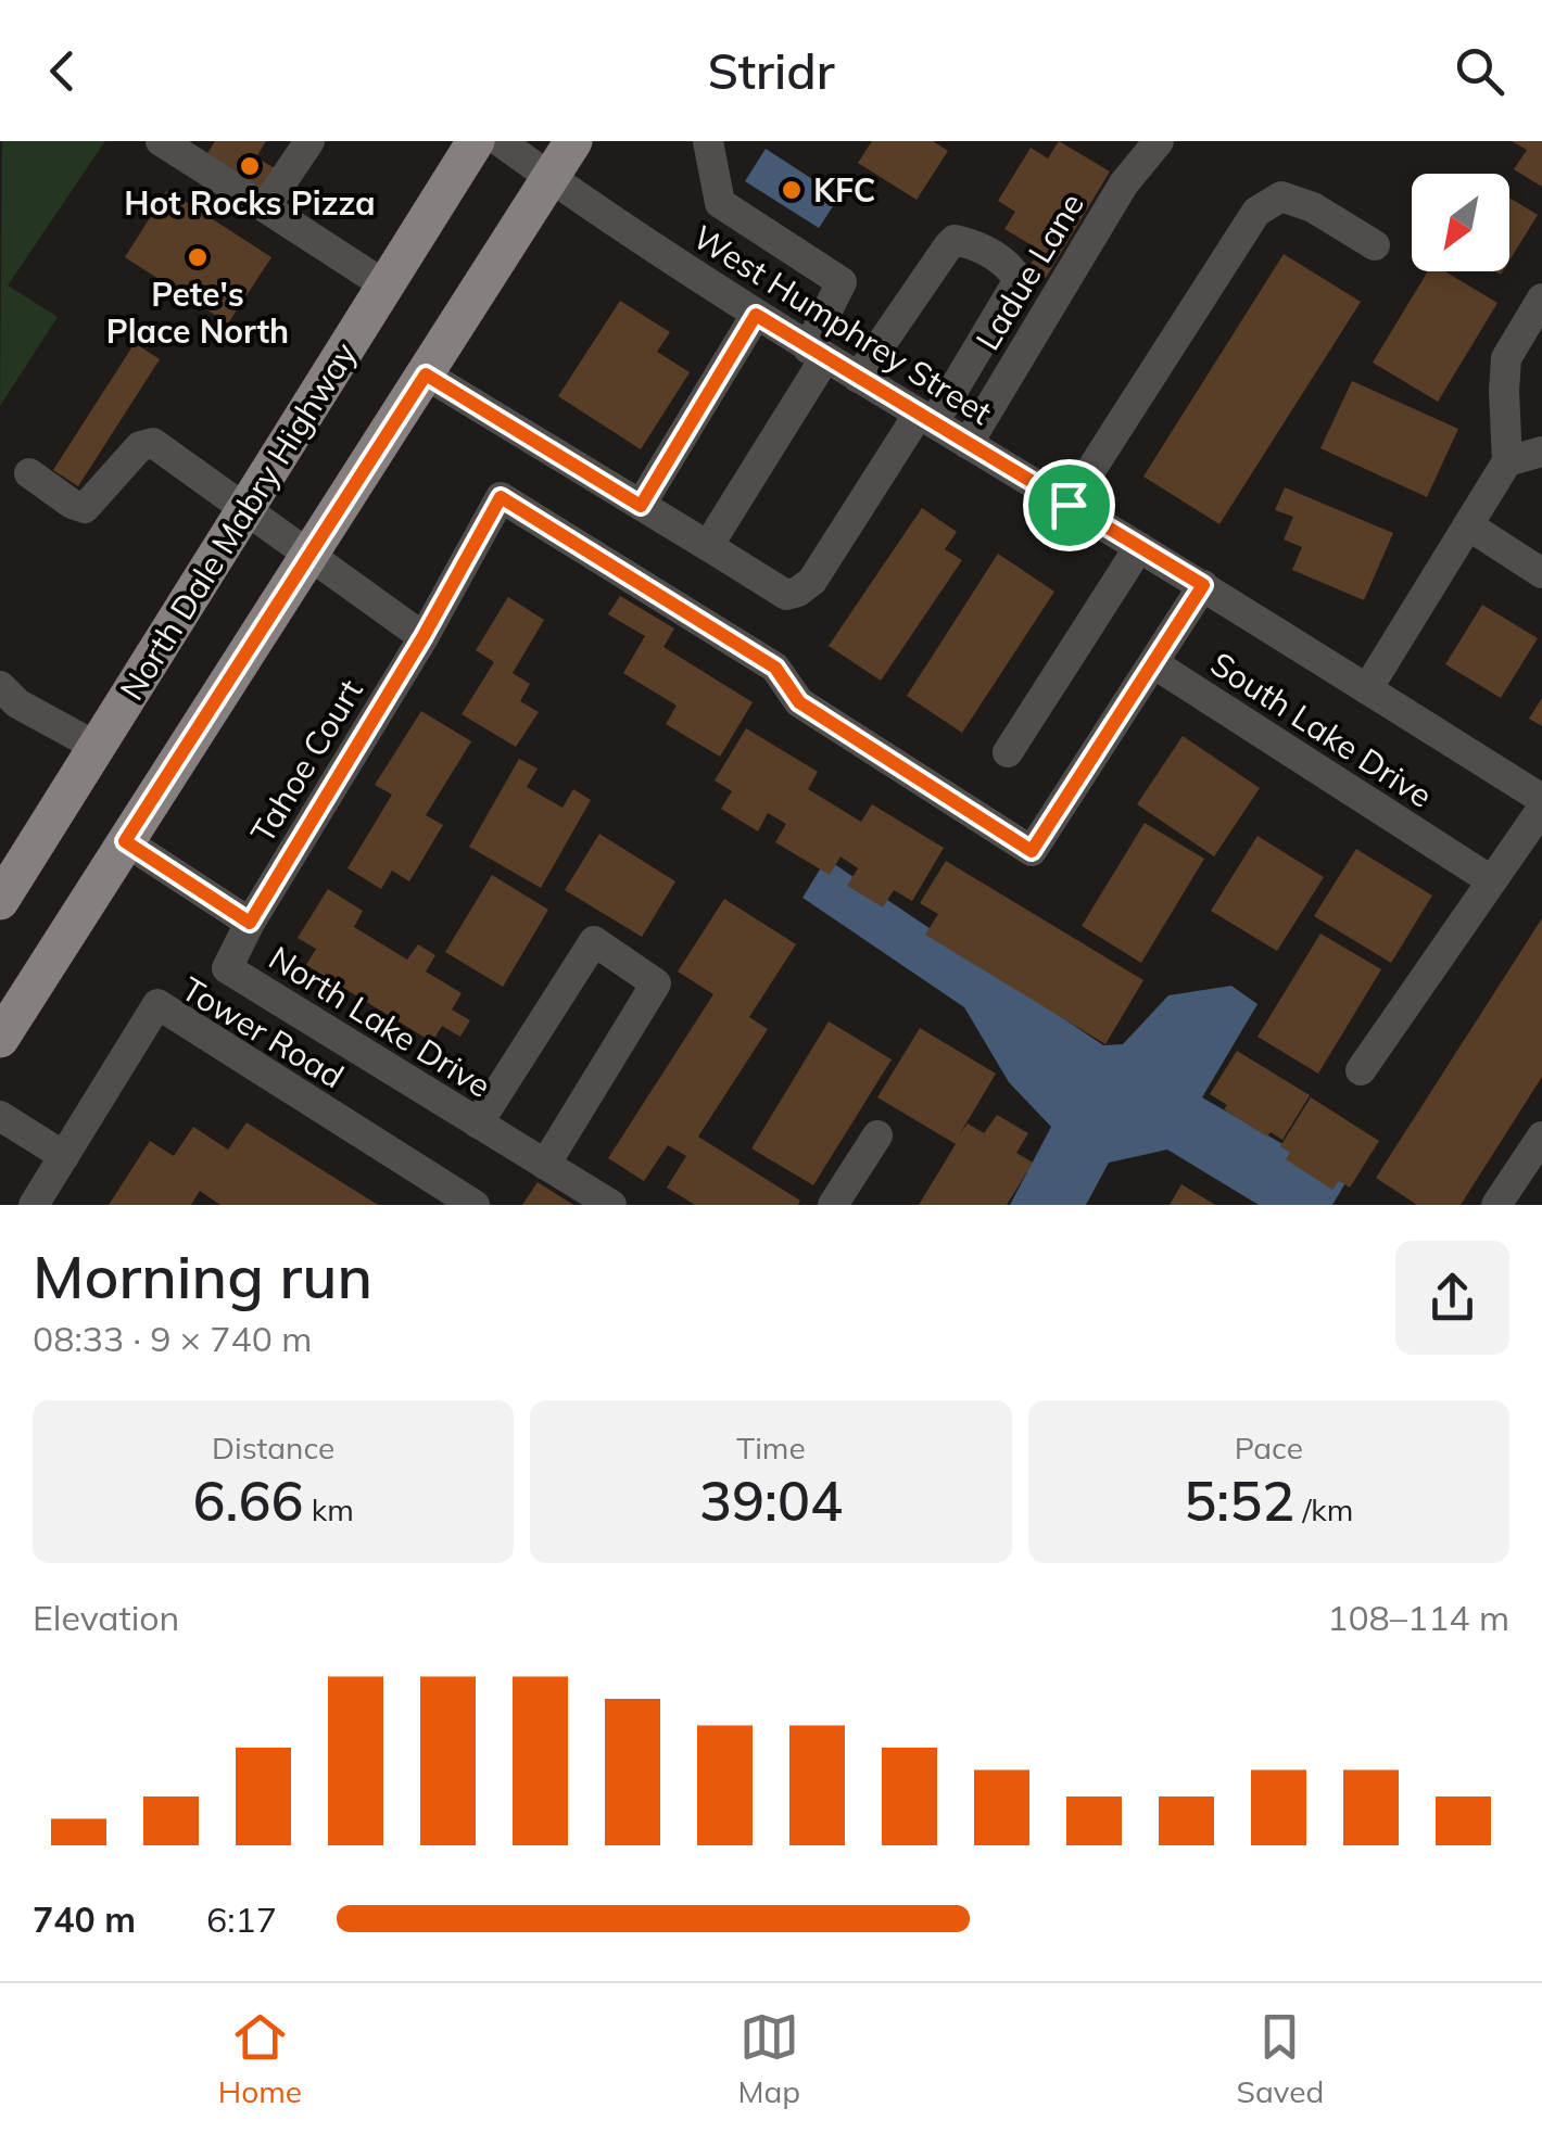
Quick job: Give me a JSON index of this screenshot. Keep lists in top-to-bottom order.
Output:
{
  "streets": {
    "main road": ["North Dale Mabry Highway"],
    "street": [
      "Ladue Lane",
      "West Humphrey Street",
      "South Lake Drive",
      "Tahoe Court",
      "North Lake Drive",
      "Tower Road"
    ]
  },
  "crossings": [
    ["Ladue Lane", "West Humphrey Street"],
    ["Tahoe Court", "North Lake Drive"]
  ],
  "places": ["Hot Rocks Pizza", "KFC", "Pete's Place North"],
  "north": "bottom left",
  "page": {
    "header": "Stridr",
    "heading": ["Morning run", "08:33 · 9 × 740 m"],
    "stats": [
      ["Distance", "6.66 km"],
      ["Time", "39:04"],
      ["Pace", "5:52 /km"]
    ],
    "chart": ["Elevation", "108–114 m"],
    "list": [
      {
        "name": "740 m",
        "note": "6:17"
      }
    ],
    "tabs": ["Home", "Map", "Saved"]
  }
}
